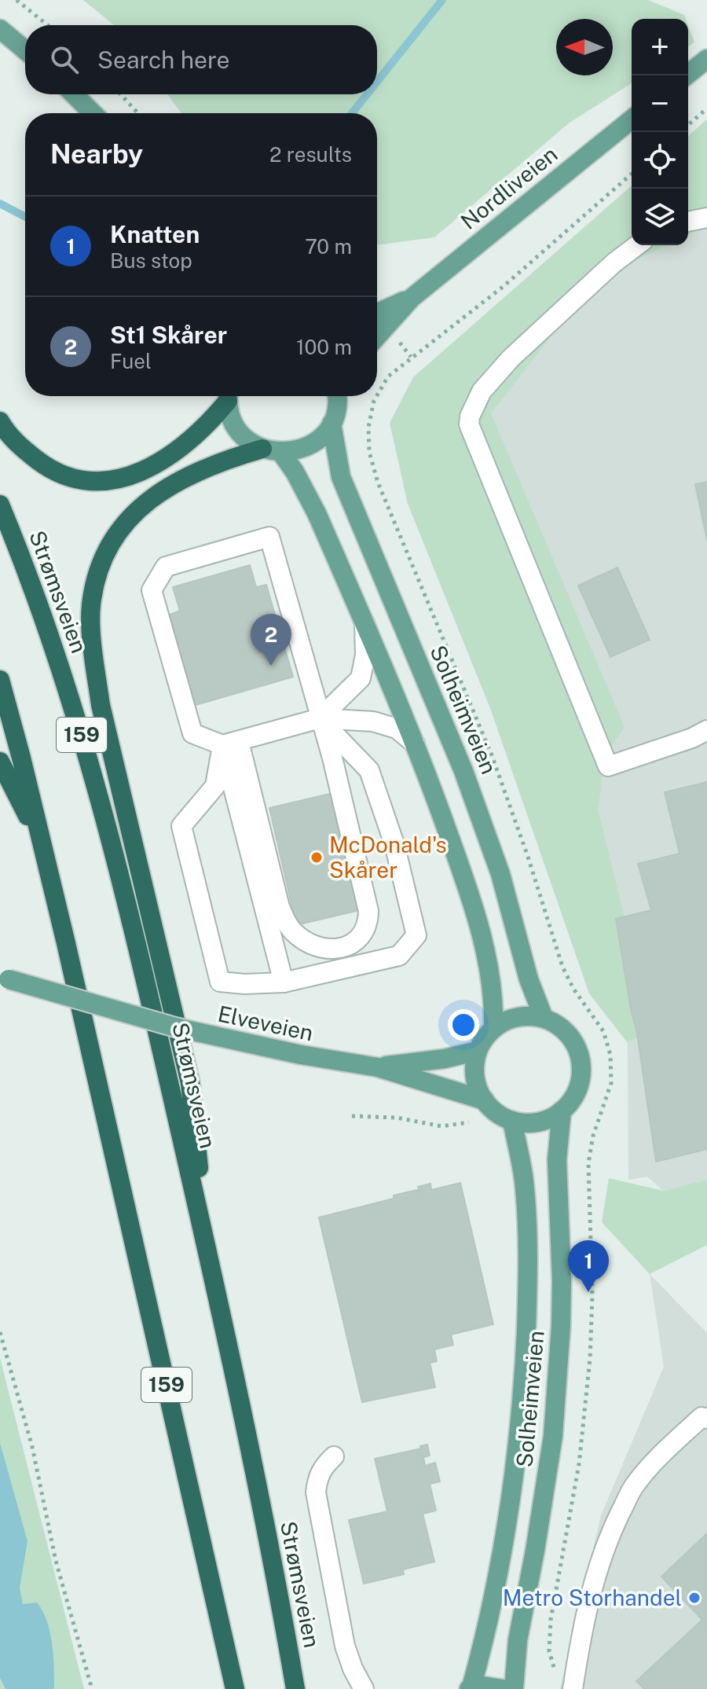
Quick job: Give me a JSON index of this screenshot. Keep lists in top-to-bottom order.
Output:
{
  "streets": {
    "highway": ["Strømsveien", "159"],
    "main road": ["Nordliveien", "Solheimveien", "Elveveien"]
  },
  "crossings": [
    ["Solheimveien", "Elveveien"]
  ],
  "places": ["McDonald's Skårer", "Metro Storhandel"],
  "north": "left",
  "page": {
    "map_buttons": ["+", "−"],
    "search": "Search here",
    "heading": ["Nearby", "2 results"],
    "list": [
      {
        "mark": "1",
        "name": "Knatten",
        "note": "Bus stop",
        "value": "70 m"
      },
      {
        "mark": "2",
        "name": "St1 Skårer",
        "note": "Fuel",
        "value": "100 m"
      }
    ],
    "pins": ["2", "1"]
  }
}
